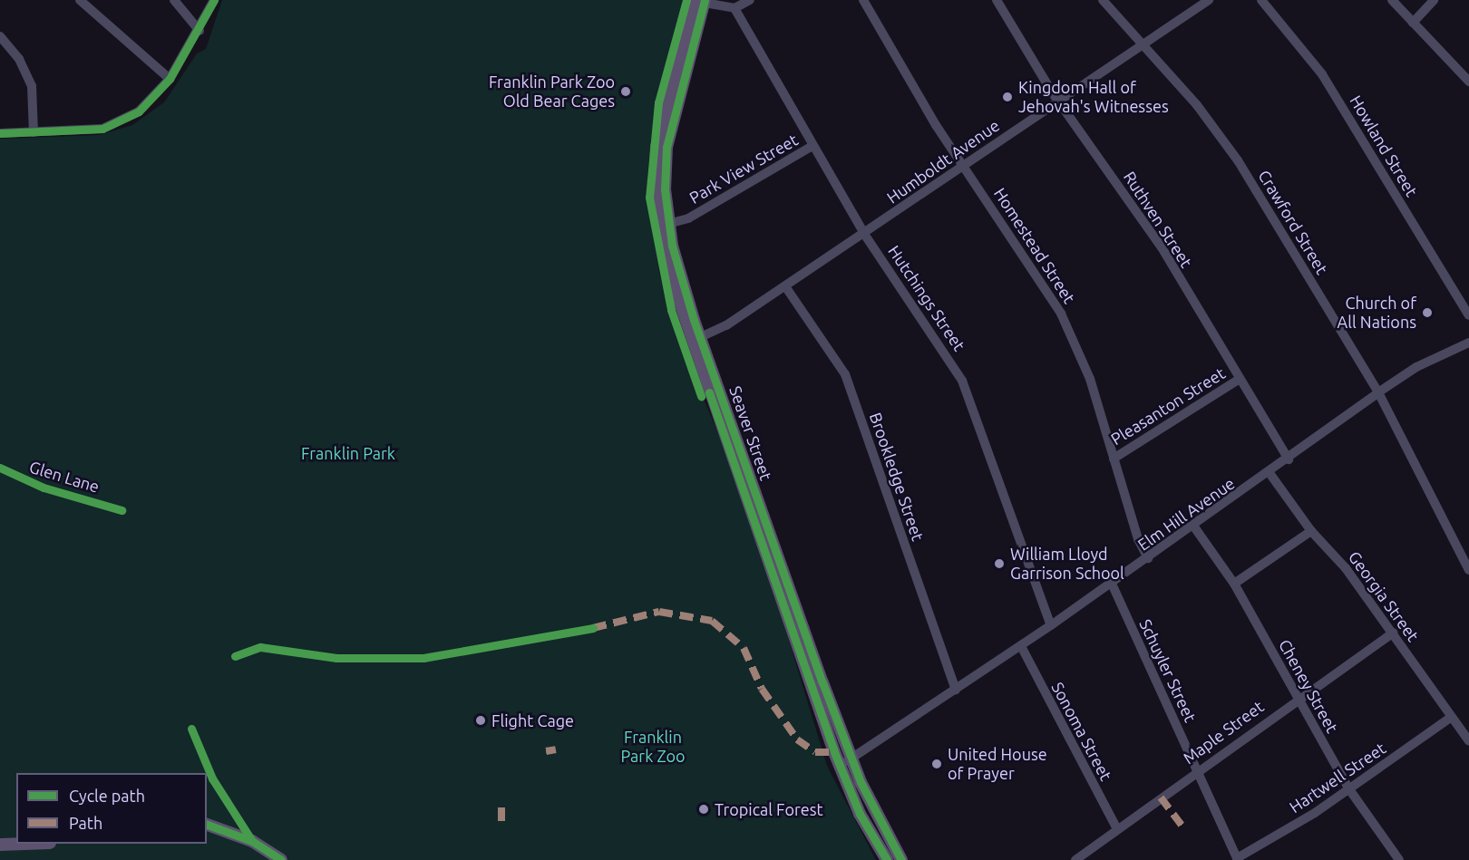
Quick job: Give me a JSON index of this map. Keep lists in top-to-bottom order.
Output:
{
  "streets": {
    "main road": ["Seaver Street"],
    "street": [
      "Howland Street",
      "Humboldt Avenue",
      "Park View Street",
      "Ruthven Street",
      "Crawford Street",
      "Homestead Street",
      "Hutchings Street",
      "Pleasanton Street",
      "Brookledge Street",
      "Elm Hill Avenue",
      "Georgia Street",
      "Schuyler Street",
      "Cheney Street",
      "Sonoma Street",
      "Maple Street",
      "Hartwell Street"
    ],
    "cycle path": ["Glen Lane"]
  },
  "crossings": [
    ["Humboldt Avenue", "Ruthven Street"],
    ["Humboldt Avenue", "Crawford Street"],
    ["Humboldt Avenue", "Homestead Street"],
    ["Humboldt Avenue", "Hutchings Street"],
    ["Humboldt Avenue", "Seaver Street"],
    ["Humboldt Avenue", "Brookledge Street"],
    ["Park View Street", "Hutchings Street"],
    ["Park View Street", "Seaver Street"],
    ["Ruthven Street", "Pleasanton Street"],
    ["Ruthven Street", "Elm Hill Avenue"],
    ["Crawford Street", "Elm Hill Avenue"],
    ["Homestead Street", "Pleasanton Street"],
    ["Homestead Street", "Elm Hill Avenue"],
    ["Hutchings Street", "Elm Hill Avenue"],
    ["Seaver Street", "Elm Hill Avenue"],
    ["Brookledge Street", "Elm Hill Avenue"],
    ["Elm Hill Avenue", "Georgia Street"],
    ["Elm Hill Avenue", "Schuyler Street"],
    ["Elm Hill Avenue", "Cheney Street"],
    ["Elm Hill Avenue", "Sonoma Street"],
    ["Georgia Street", "Maple Street"],
    ["Georgia Street", "Hartwell Street"],
    ["Schuyler Street", "Maple Street"],
    ["Schuyler Street", "Hartwell Street"],
    ["Cheney Street", "Maple Street"],
    ["Cheney Street", "Hartwell Street"],
    ["Sonoma Street", "Maple Street"]
  ],
  "parks": ["Franklin Park", "Franklin Park Zoo"],
  "places": [
    "Franklin Park Zoo Old Bear Cages",
    "Kingdom Hall of Jehovah's Witnesses",
    "Church of All Nations",
    "William Lloyd Garrison School",
    "Flight Cage",
    "United House of Prayer",
    "Tropical Forest"
  ],
  "legend": ["Cycle path", "Path"]
}
